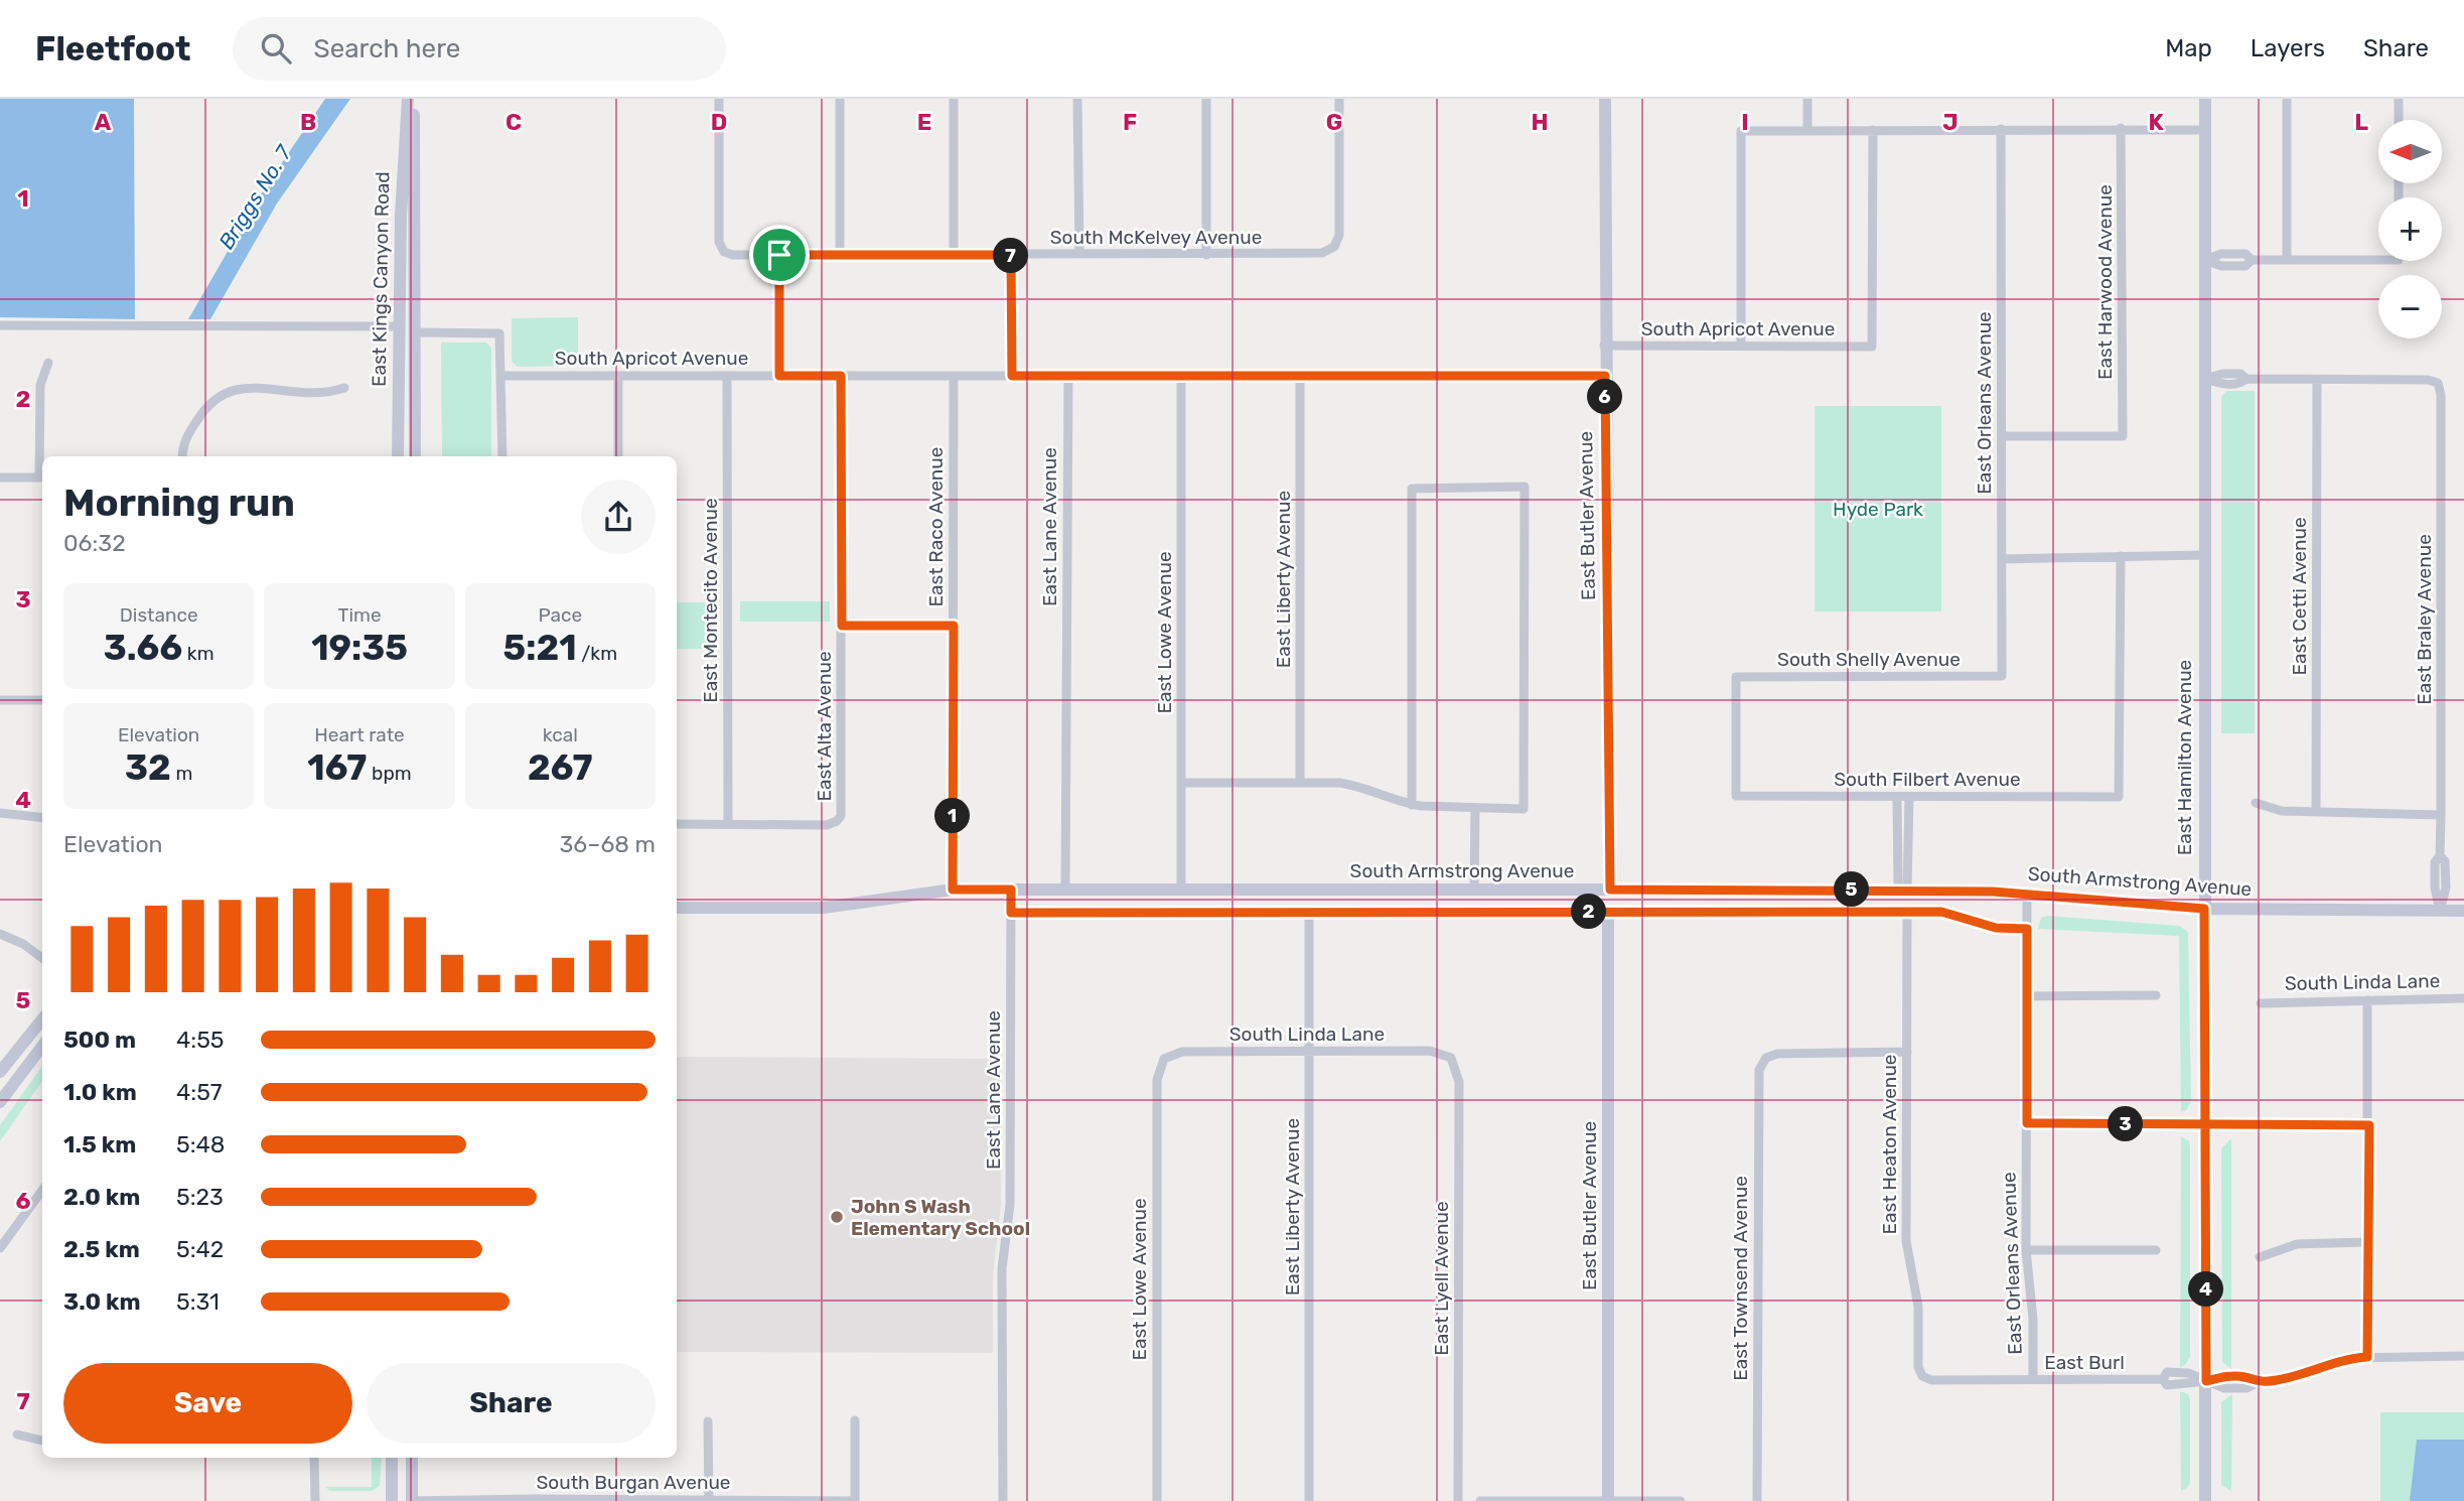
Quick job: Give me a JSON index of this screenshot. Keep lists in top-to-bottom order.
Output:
{
  "streets": {
    "street": [
      "South McKelvey Avenue",
      "East Kings Canyon Road",
      "East Harwood Avenue",
      "South Apricot Avenue",
      "East Orleans Avenue",
      "East Butler Avenue",
      "East Raco Avenue",
      "East Lane Avenue",
      "East Liberty Avenue",
      "East Cetti Avenue",
      "East Montecito Avenue",
      "East Braley Avenue",
      "East Lowe Avenue",
      "South Shelly Avenue",
      "East Alta Avenue",
      "East Hamilton Avenue",
      "South Filbert Avenue",
      "South Armstrong Avenue",
      "South Linda Lane",
      "East Heaton Avenue",
      "East Lyell Avenue",
      "East Townsend Avenue",
      "East Burl",
      "South Burgan Avenue"
    ]
  },
  "crossings": [
    ["East Harwood Avenue", "East Orleans Avenue"],
    ["South Apricot Avenue", "East Butler Avenue"],
    ["South Apricot Avenue", "East Raco Avenue"],
    ["South Apricot Avenue", "East Lane Avenue"],
    ["South Apricot Avenue", "East Liberty Avenue"],
    ["South Apricot Avenue", "East Montecito Avenue"],
    ["South Apricot Avenue", "East Lowe Avenue"],
    ["South Apricot Avenue", "East Alta Avenue"],
    ["East Orleans Avenue", "South Shelly Avenue"],
    ["East Orleans Avenue", "South Armstrong Avenue"],
    ["East Orleans Avenue", "East Burl"],
    ["East Butler Avenue", "South Armstrong Avenue"],
    ["East Raco Avenue", "South Armstrong Avenue"],
    ["East Lane Avenue", "South Armstrong Avenue"],
    ["East Liberty Avenue", "South Linda Lane"],
    ["East Cetti Avenue", "East Braley Avenue"],
    ["East Montecito Avenue", "East Alta Avenue"],
    ["East Braley Avenue", "South Armstrong Avenue"],
    ["East Lowe Avenue", "South Armstrong Avenue"],
    ["East Lowe Avenue", "South Linda Lane"],
    ["South Shelly Avenue", "South Filbert Avenue"],
    ["East Hamilton Avenue", "South Armstrong Avenue"],
    ["East Hamilton Avenue", "East Burl"],
    ["South Linda Lane", "East Lyell Avenue"],
    ["East Heaton Avenue", "East Townsend Avenue"],
    ["East Heaton Avenue", "East Burl"]
  ],
  "water": ["Briggs No. 7"],
  "parks": ["Hyde Park"],
  "places": ["John S Wash Elementary School"],
  "north": "left",
  "page": {
    "header": "Fleetfoot",
    "search": "Search here",
    "nav": ["Map", "Layers", "Share"],
    "map_buttons": ["+", "−"],
    "pins": [
      "7",
      "6",
      "1",
      "5",
      "2",
      "3",
      "4"
    ],
    "heading": ["Morning run", "06:32"],
    "stats": [
      ["Distance", "3.66 km"],
      ["Time", "19:35"],
      ["Pace", "5:21 /km"],
      ["Elevation", "32 m"],
      ["Heart rate", "167 bpm"],
      ["kcal", "267"]
    ],
    "chart": ["Elevation", "36–68 m"],
    "list": [
      {
        "name": "500 m",
        "note": "4:55"
      },
      {
        "name": "1.0 km",
        "note": "4:57"
      },
      {
        "name": "1.5 km",
        "note": "5:48"
      },
      {
        "name": "2.0 km",
        "note": "5:23"
      },
      {
        "name": "2.5 km",
        "note": "5:42"
      },
      {
        "name": "3.0 km",
        "note": "5:31"
      }
    ],
    "buttons": ["Save", "Share"]
  },
  "grid": {
    "columns": [
      "A",
      "B",
      "C",
      "D",
      "E",
      "F",
      "G",
      "H",
      "I",
      "J",
      "K",
      "L"
    ],
    "rows": [
      "1",
      "2",
      "3",
      "4",
      "5",
      "6",
      "7"
    ]
  }
}
